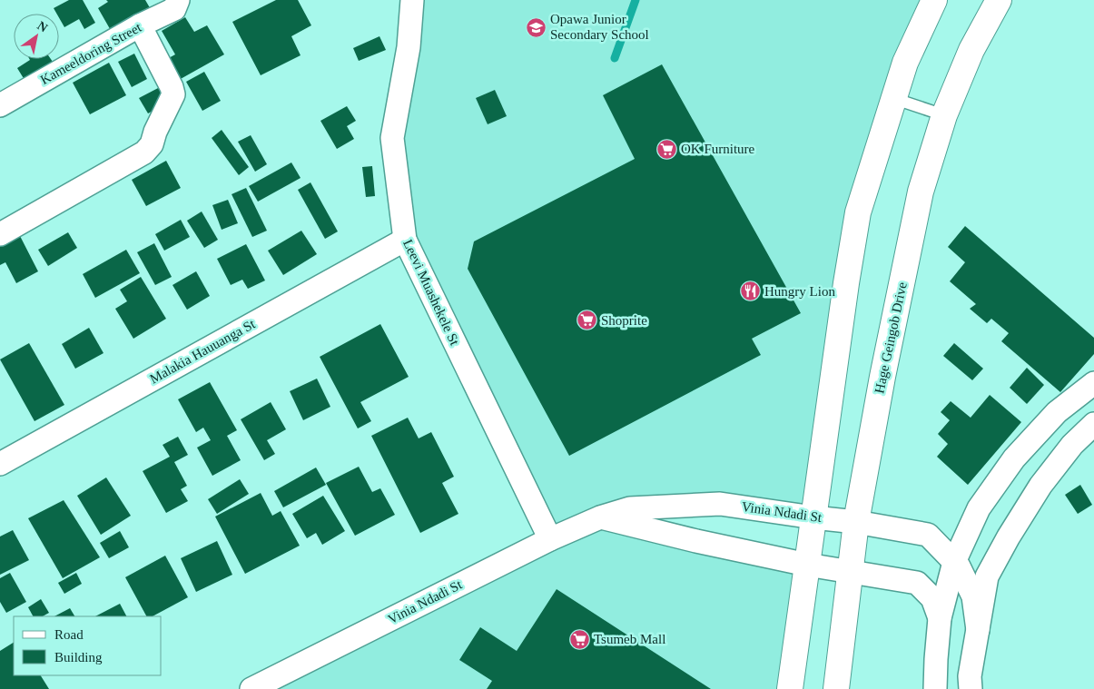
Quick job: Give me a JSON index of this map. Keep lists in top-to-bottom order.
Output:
{
  "streets": {
    "highway": ["Hage Geingob Drive"],
    "street": [
      "Kameeldoring Street",
      "Leevi Muashekele St",
      "Malakia Hauuanga St",
      "Vinia Ndadi St"
    ]
  },
  "crossings": [
    ["Leevi Muashekele St", "Malakia Hauuanga St"],
    ["Leevi Muashekele St", "Vinia Ndadi St"],
    ["Hage Geingob Drive", "Vinia Ndadi St"]
  ],
  "places": {
    "school or university": ["Opawa Junior Secondary School"],
    "supermarket": ["OK Furniture", "Shoprite", "Tsumeb Mall"],
    "restaurant": ["Hungry Lion"]
  },
  "legend": ["Road", "Building"],
  "north": "top right"
}
